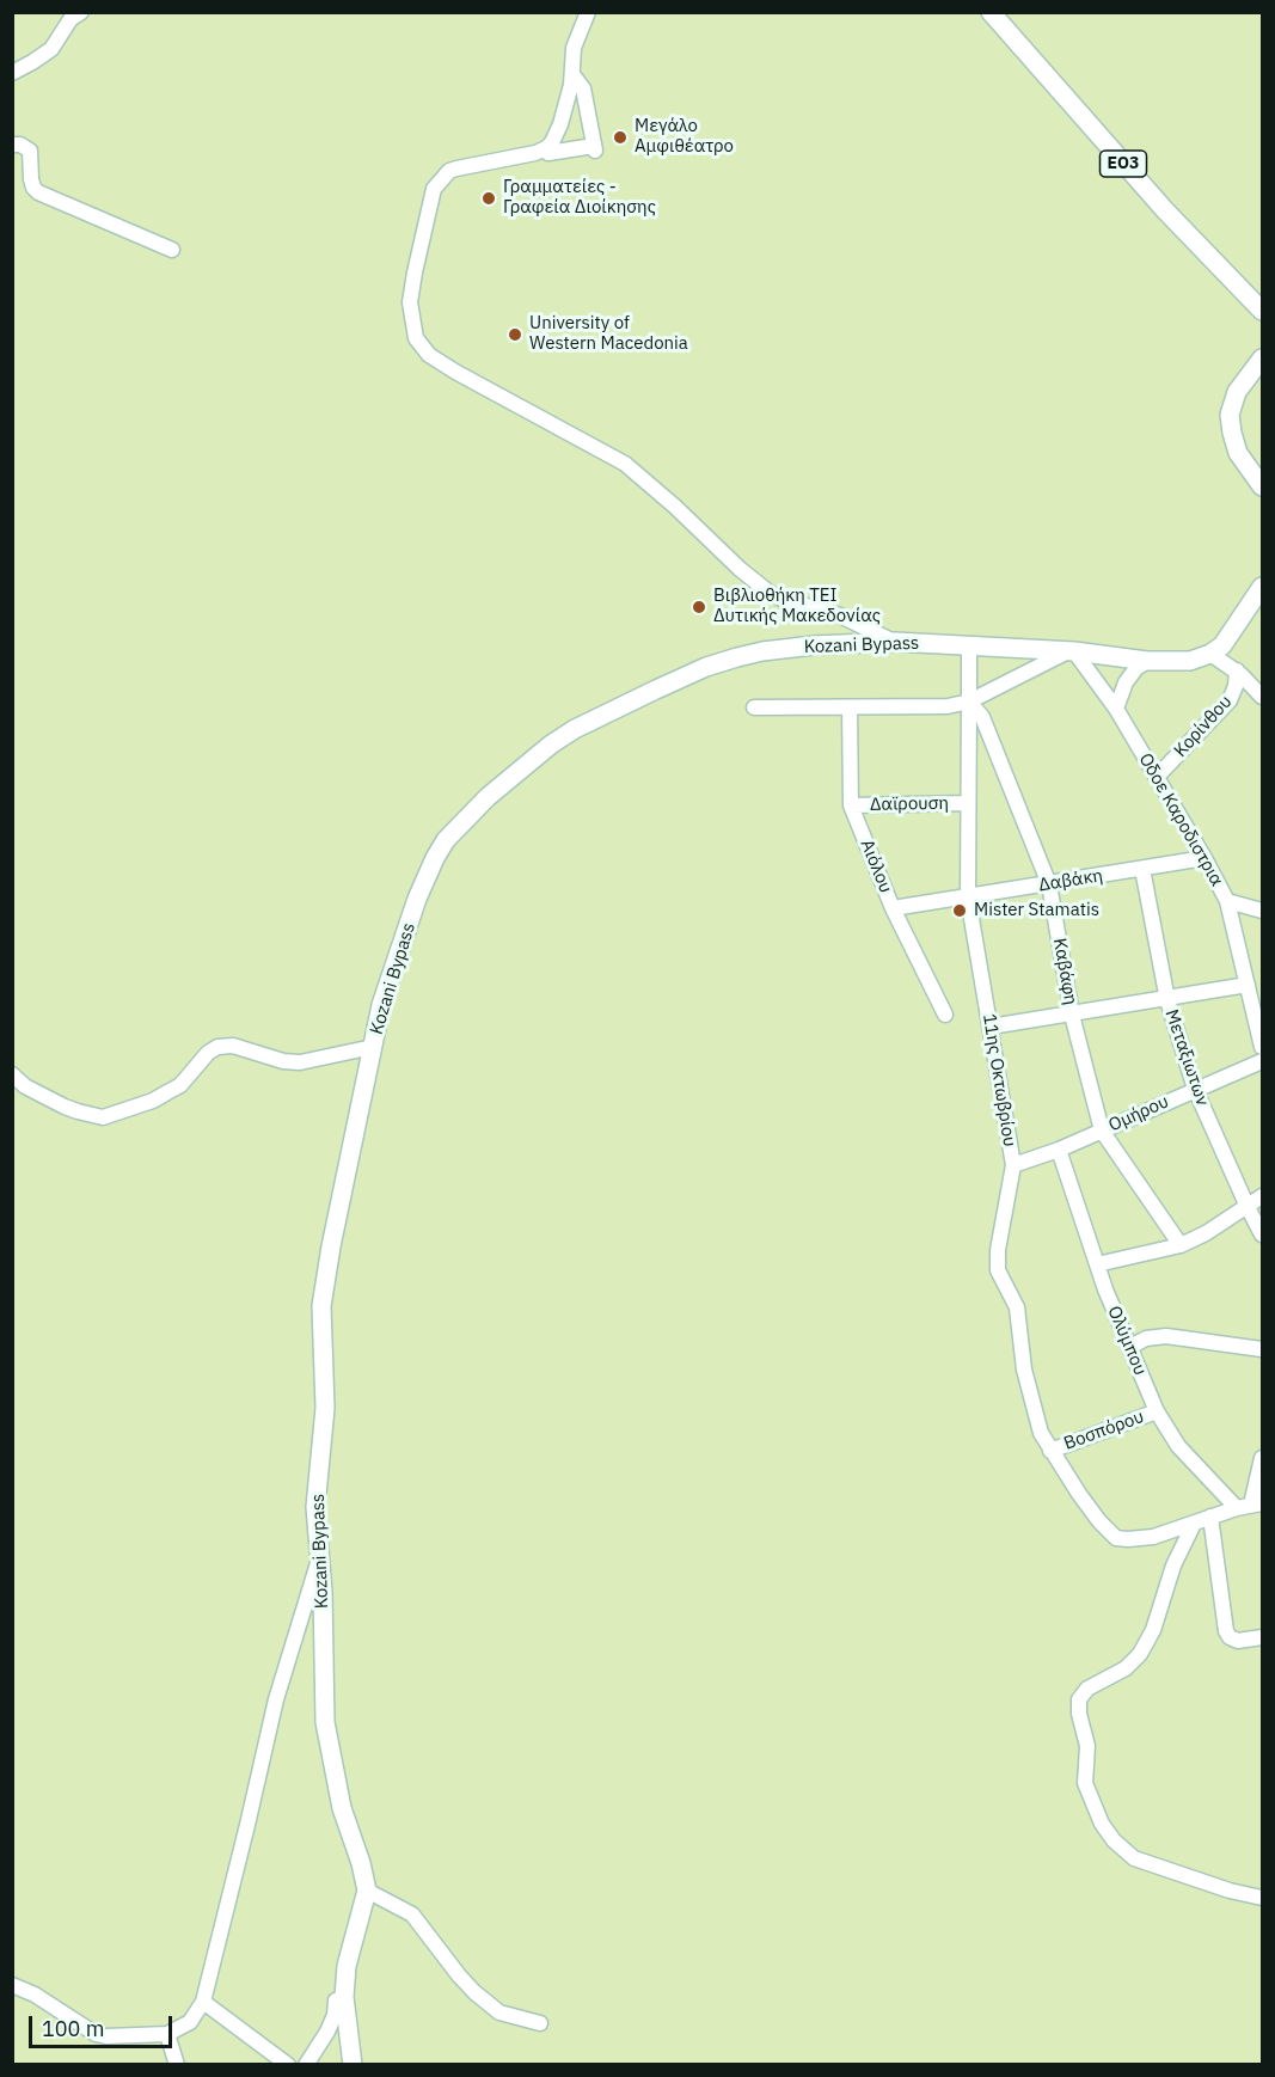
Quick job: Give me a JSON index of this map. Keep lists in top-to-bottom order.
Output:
{
  "streets": {
    "main road": ["ΕΟ3", "Kozani Bypass"],
    "street": [
      "Κορίνθου",
      "Δαϊρουση",
      "Oδοε Καροδιστρια",
      "Αιόλου",
      "Δαβάκη",
      "Καβάφη",
      "Μεταξιωτων",
      "11ης Οκτωβρίου",
      "Ομήρου",
      "Ολύμπου",
      "Βοσπόρου"
    ]
  },
  "crossings": [
    ["Kozani Bypass", "Oδοε Καροδιστρια"],
    ["Κορίνθου", "Oδοε Καροδιστρια"],
    ["Δαϊρουση", "Αιόλου"],
    ["Δαϊρουση", "11ης Οκτωβρίου"],
    ["Oδοε Καροδιστρια", "Δαβάκη"],
    ["Αιόλου", "Δαβάκη"],
    ["Δαβάκη", "Καβάφη"],
    ["Δαβάκη", "Μεταξιωτων"],
    ["Δαβάκη", "11ης Οκτωβρίου"],
    ["Καβάφη", "11ης Οκτωβρίου"],
    ["Καβάφη", "Ομήρου"],
    ["Μεταξιωτων", "Ομήρου"],
    ["11ης Οκτωβρίου", "Ομήρου"],
    ["11ης Οκτωβρίου", "Βοσπόρου"],
    ["Ομήρου", "Ολύμπου"],
    ["Ολύμπου", "Βοσπόρου"]
  ],
  "places": [
    "Μεγάλο Αμφιθέατρο",
    "Γραμματείες - Γραφεία Διοίκησης",
    "University of Western Macedonia",
    "Βιβλιοθήκη ΤΕΙ Δυτικής Μακεδονίας",
    "Mister Stamatis"
  ],
  "scale_bar": "100 m"
}
